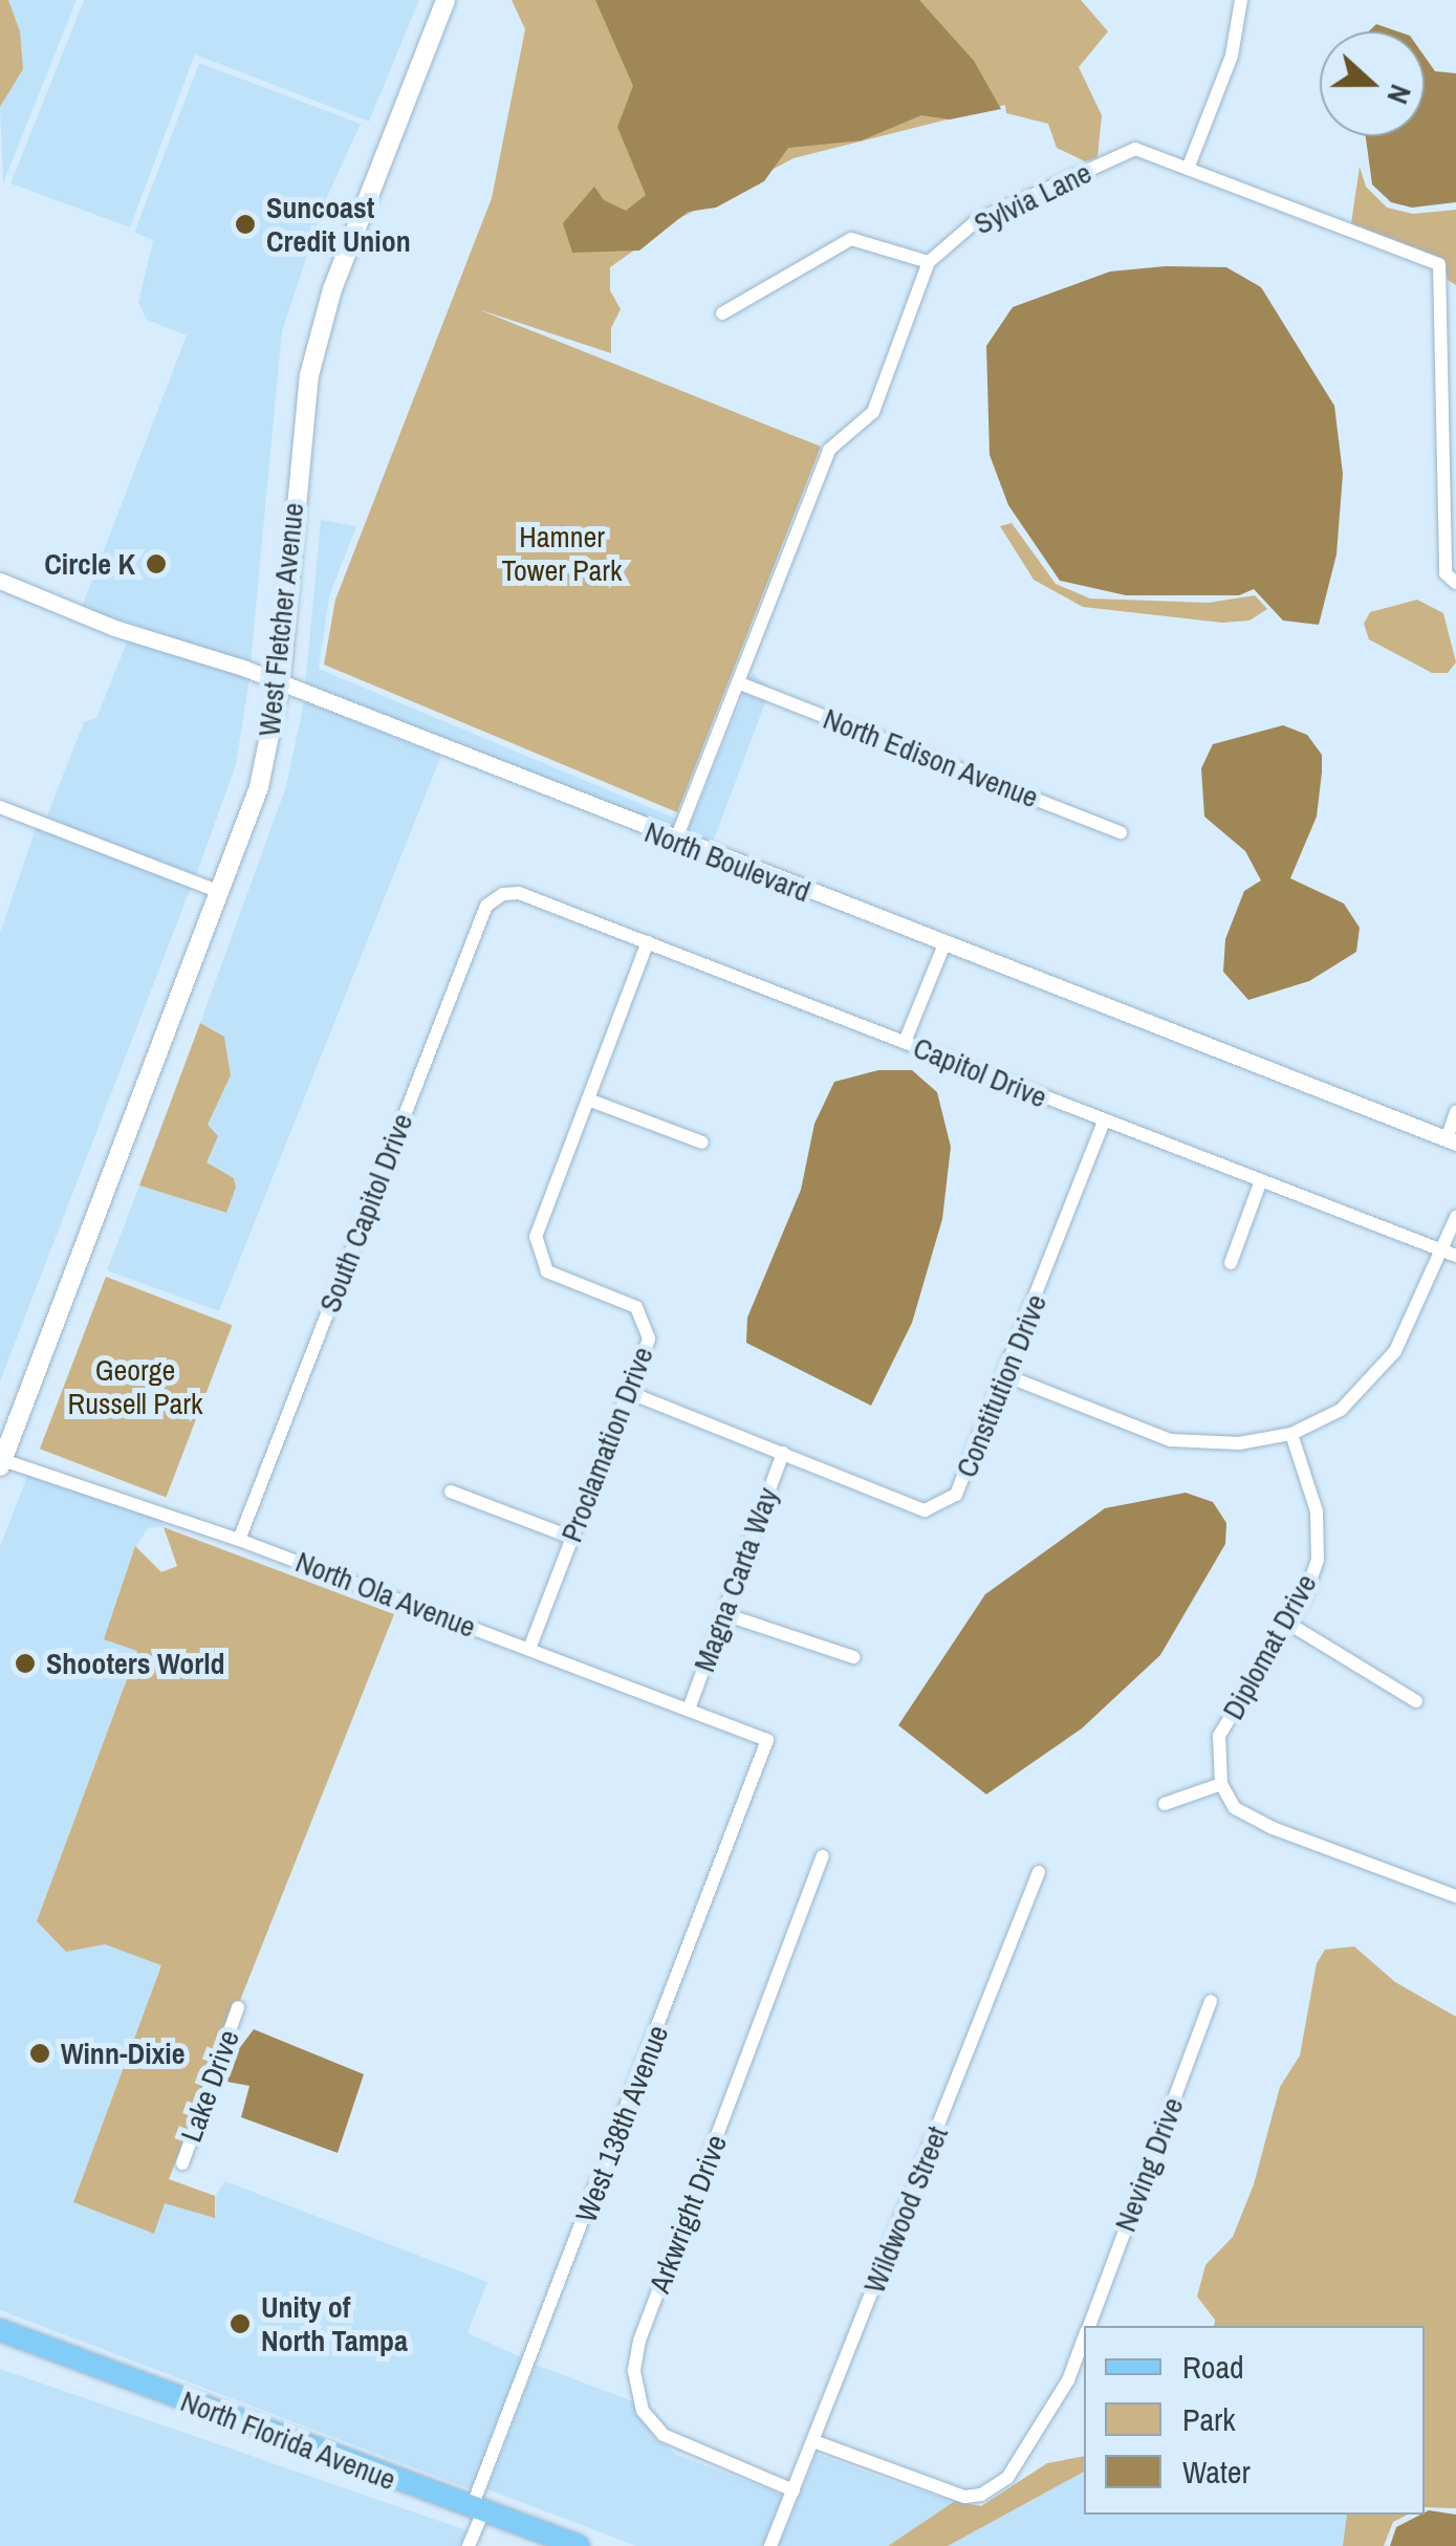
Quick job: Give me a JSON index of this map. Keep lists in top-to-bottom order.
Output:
{
  "streets": {
    "main road": ["West Fletcher Avenue", "North Florida Avenue"],
    "street": [
      "Sylvia Lane",
      "North Edison Avenue",
      "North Boulevard",
      "Capitol Drive",
      "South Capitol Drive",
      "Constitution Drive",
      "Proclamation Drive",
      "Magna Carta Way",
      "North Ola Avenue",
      "Diplomat Drive",
      "Lake Drive",
      "West 138th Avenue",
      "Neving Drive",
      "Wildwood Street",
      "Arkwright Drive"
    ]
  },
  "crossings": [
    ["Sylvia Lane", "North Edison Avenue"],
    ["Sylvia Lane", "North Boulevard"],
    ["West Fletcher Avenue", "North Boulevard"],
    ["West Fletcher Avenue", "North Ola Avenue"],
    ["Capitol Drive", "South Capitol Drive"],
    ["Capitol Drive", "Constitution Drive"],
    ["Capitol Drive", "Proclamation Drive"],
    ["South Capitol Drive", "North Ola Avenue"],
    ["Constitution Drive", "Proclamation Drive"],
    ["Constitution Drive", "Magna Carta Way"],
    ["Proclamation Drive", "North Ola Avenue"],
    ["Magna Carta Way", "North Ola Avenue"],
    ["North Ola Avenue", "West 138th Avenue"],
    ["West 138th Avenue", "North Florida Avenue"],
    ["Neving Drive", "Wildwood Street"],
    ["Wildwood Street", "Arkwright Drive"]
  ],
  "parks": ["Hamner Tower Park", "George Russell Park"],
  "places": [
    "Suncoast Credit Union",
    "Circle K",
    "Shooters World",
    "Winn-Dixie",
    "Unity of North Tampa"
  ],
  "legend": ["Road", "Park", "Water"],
  "north": "right"
}
